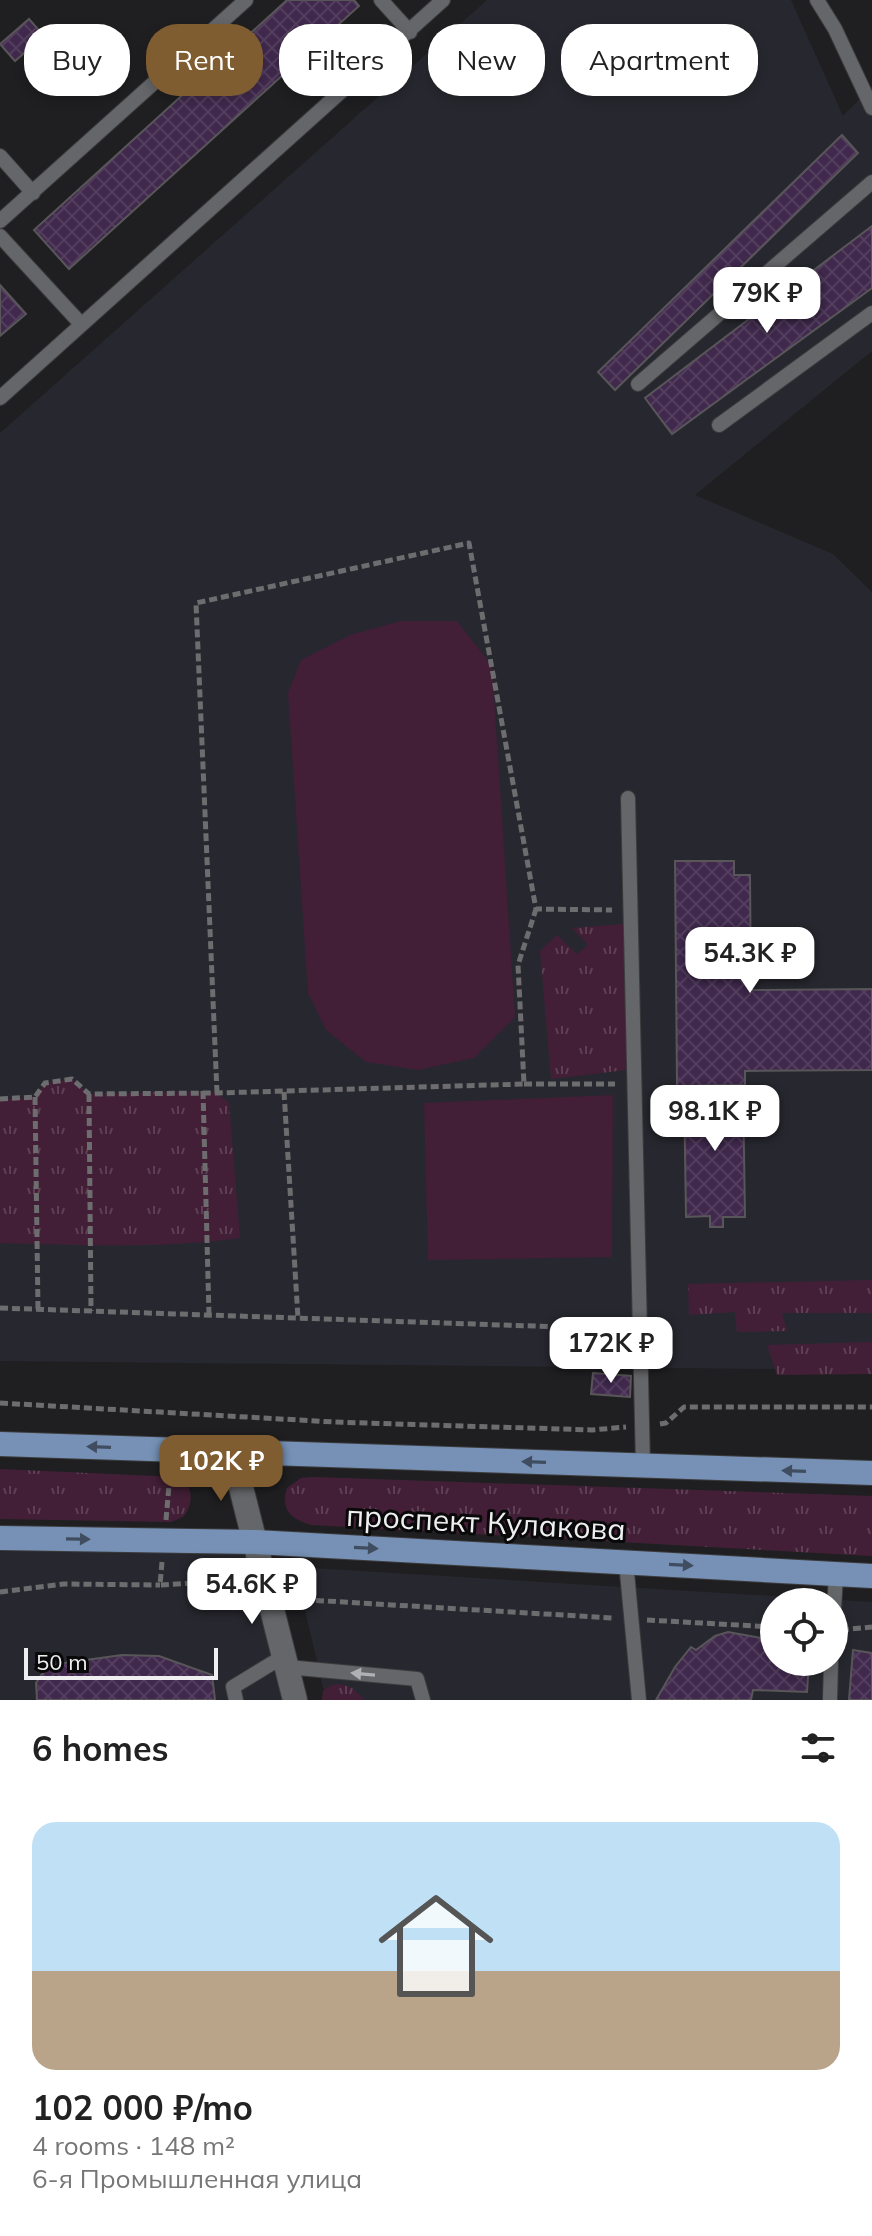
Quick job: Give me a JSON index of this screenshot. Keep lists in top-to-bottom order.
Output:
{
  "streets": {
    "main road": ["проспект Кулакова"]
  },
  "scale_bar": "50 m",
  "page": {
    "chip": [
      "Buy",
      "Rent",
      "Filters",
      "New",
      "Apartment"
    ],
    "price": [
      "79K ₽",
      "54.3K ₽",
      "98.1K ₽",
      "172K ₽",
      "102K ₽",
      "54.6K ₽"
    ],
    "scale": "50 m",
    "heading": "6 homes",
    "list": [
      {
        "name": "102 000 ₽/mo",
        "note": "4 rooms · 148 m² · 6-я Промышленная улица"
      }
    ]
  }
}
